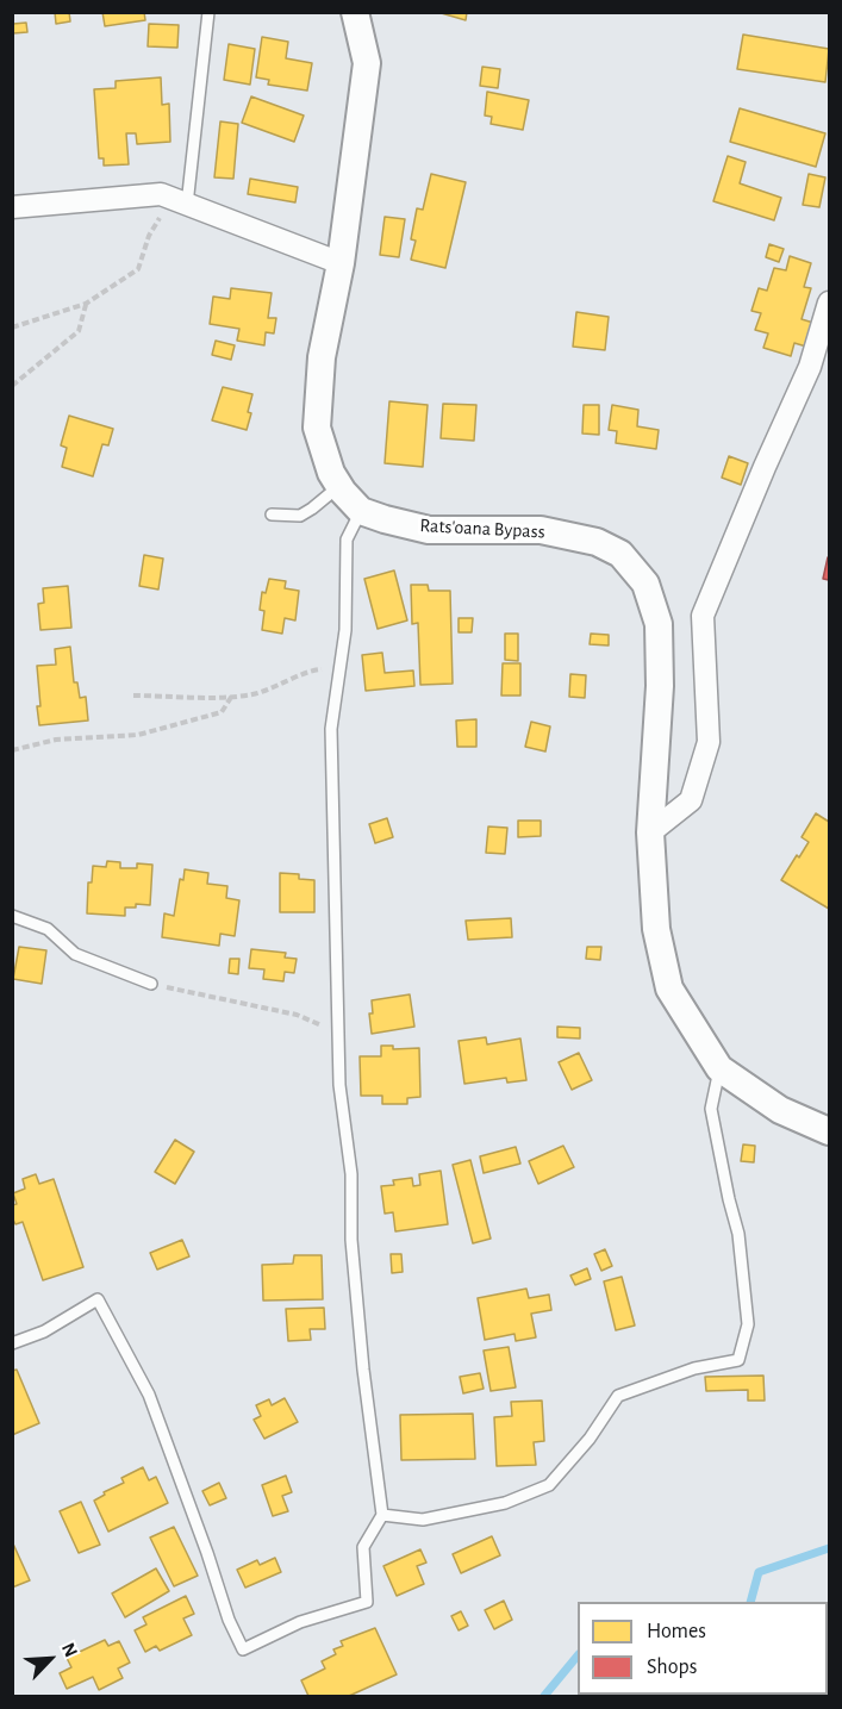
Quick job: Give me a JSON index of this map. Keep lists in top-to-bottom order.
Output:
{
  "streets": {
    "street": ["Rats'oana Bypass"]
  },
  "legend": ["Homes", "Shops"],
  "north": "top right"
}
